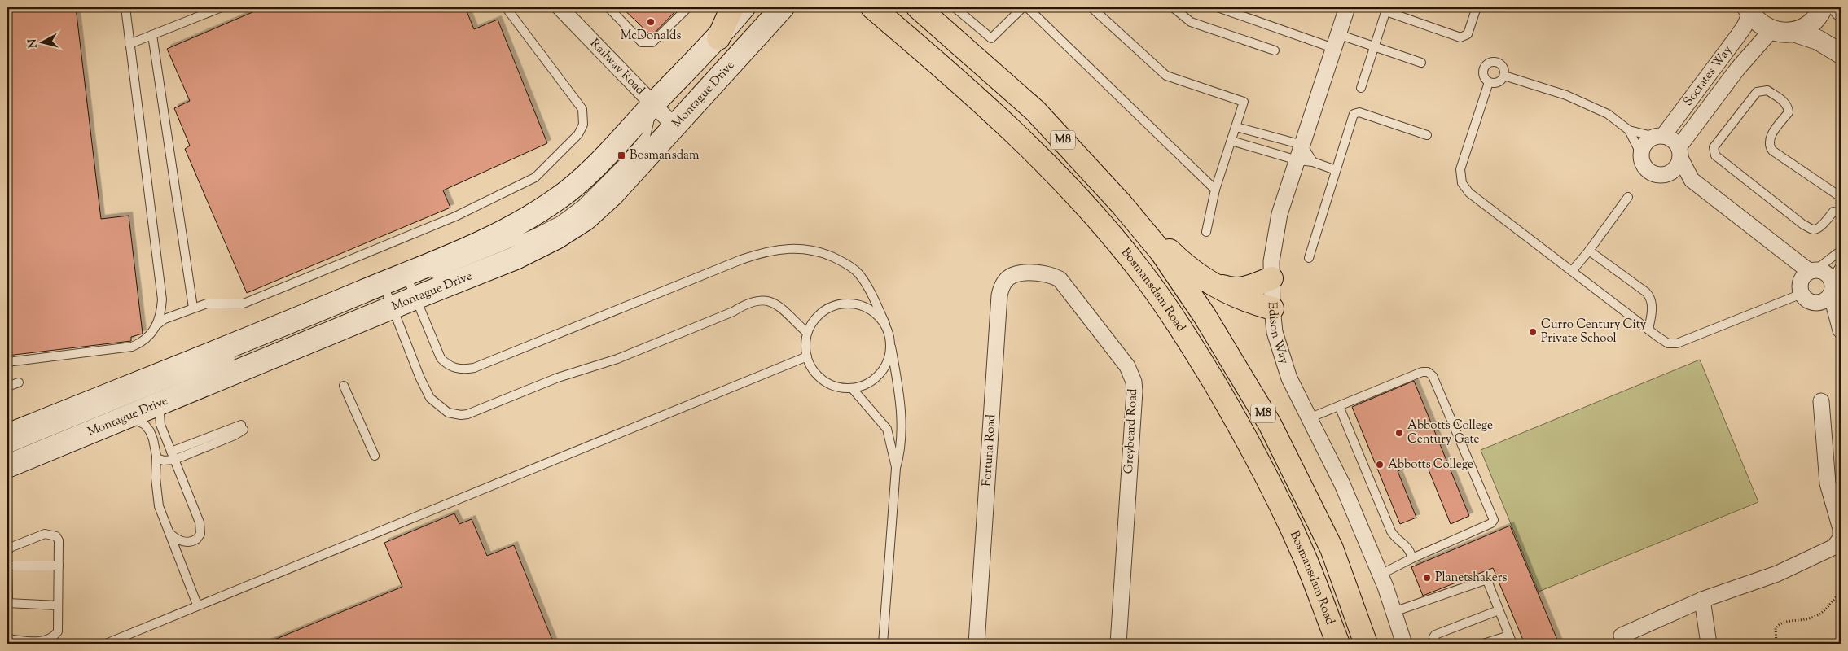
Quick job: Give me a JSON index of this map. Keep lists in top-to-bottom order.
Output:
{
  "streets": {
    "main road": ["Montague Drive", "M8", "Bosmansdam Road"],
    "street": [
      "Railway Road",
      "Socrates Way",
      "Edison Way",
      "Greybeard Road",
      "Fortuna Road"
    ]
  },
  "crossings": [
    ["Railway Road", "Montague Drive"],
    ["Greybeard Road", "Fortuna Road"]
  ],
  "places": {
    "other": [
      "McDonalds",
      "Curro Century City Private School",
      "Abbotts College Century Gate",
      "Abbotts College",
      "Planetshakers"
    ],
    "transit": ["Bosmansdam"]
  },
  "north": "left"
}
